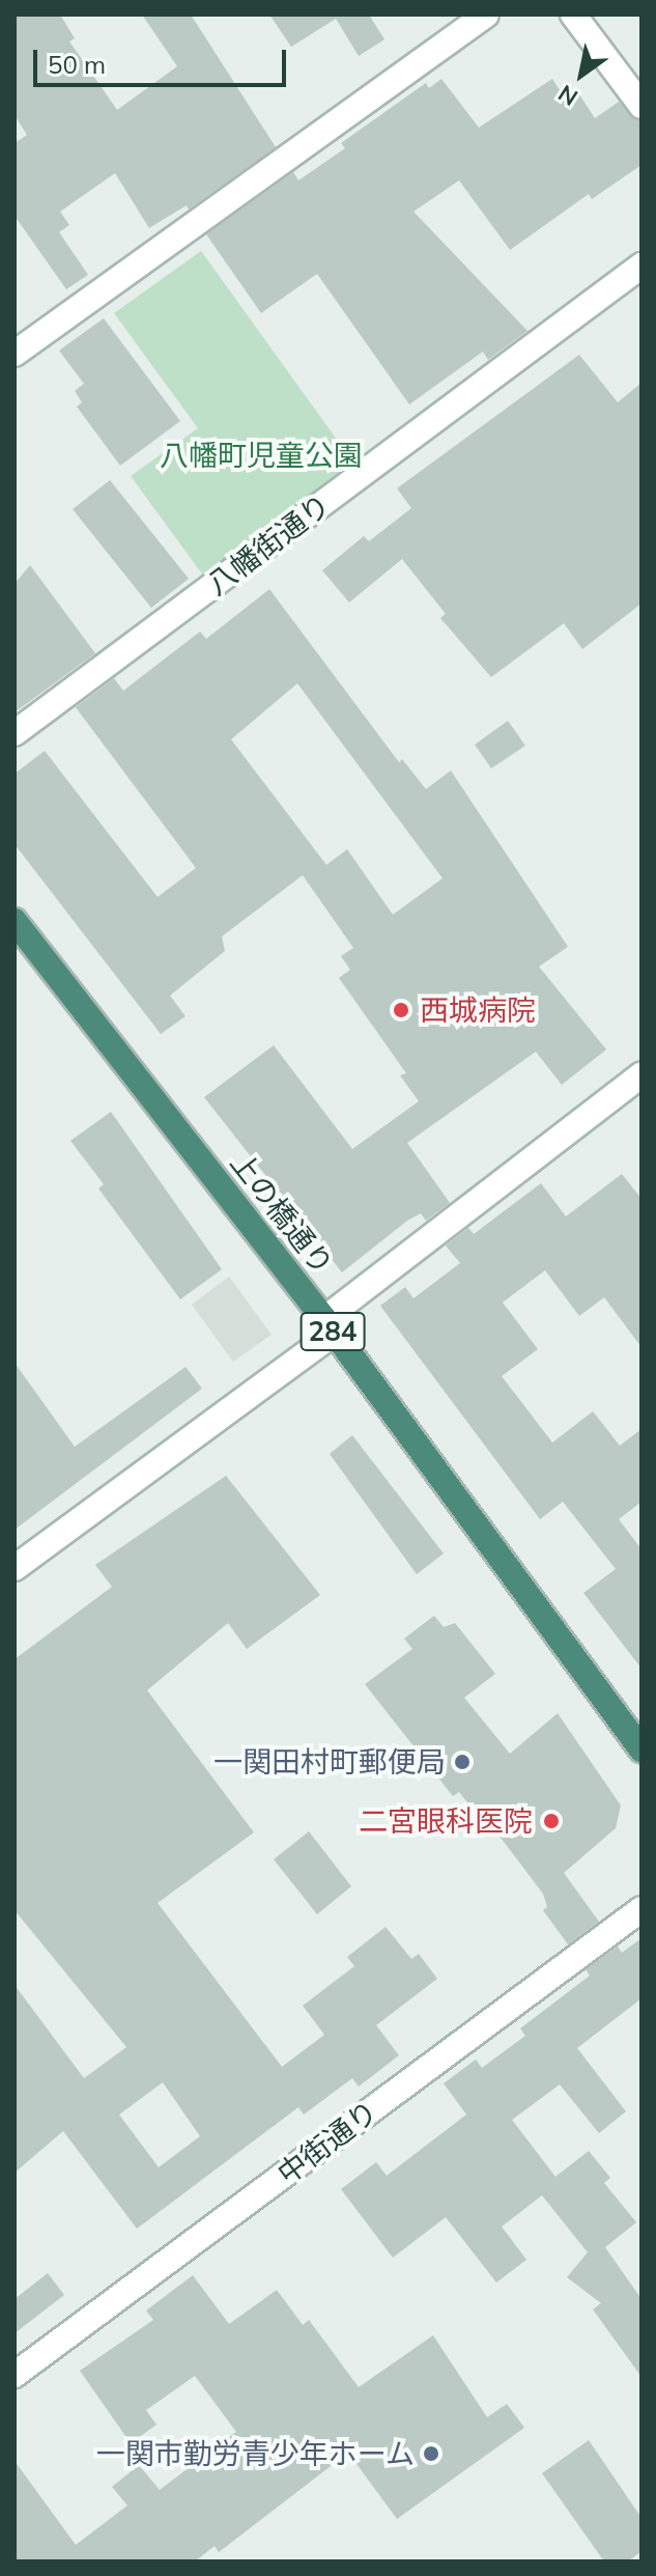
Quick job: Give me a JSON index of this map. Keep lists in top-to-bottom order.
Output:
{
  "streets": {
    "highway": ["上の橋通り", "284"],
    "street": ["八幡街通り", "中街通り"]
  },
  "parks": ["八幡町児童公園"],
  "places": [
    "西城病院",
    "一関田村町郵便局",
    "二宮眼科医院",
    "一関市勤労青少年ホーム"
  ],
  "scale_bar": "50 m",
  "north": "bottom left"
}
